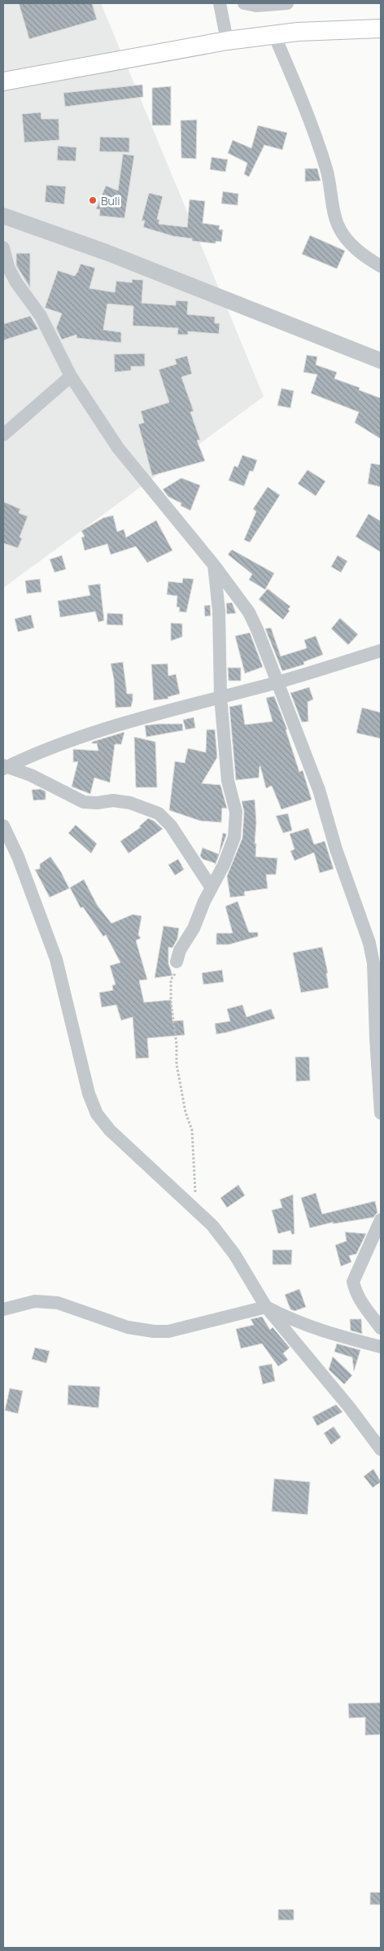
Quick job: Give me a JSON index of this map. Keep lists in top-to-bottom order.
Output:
{
  "places": ["Buli"]
}
